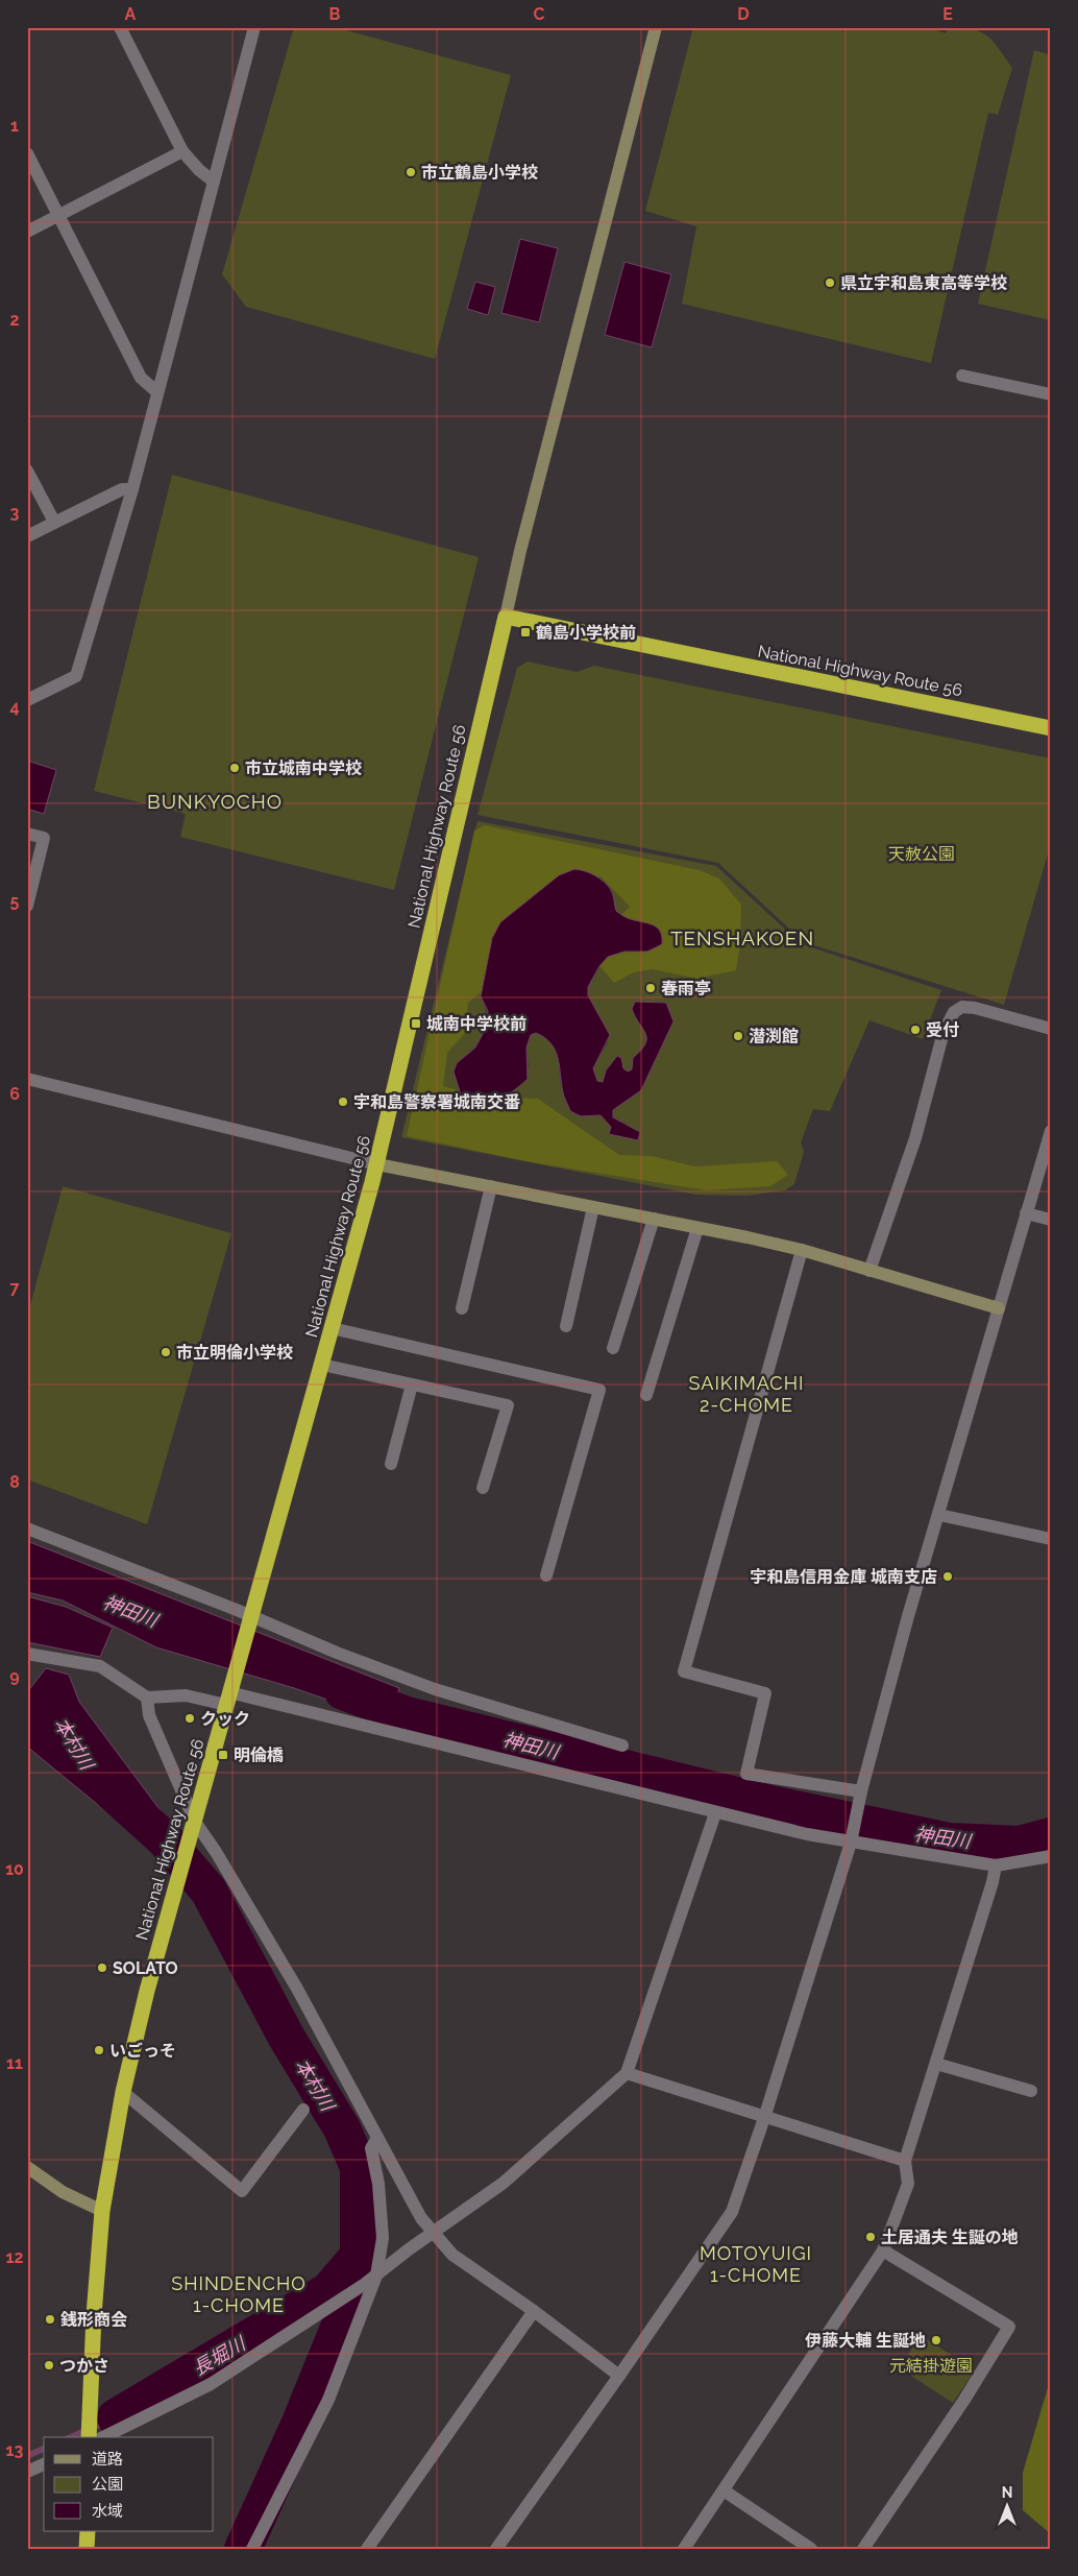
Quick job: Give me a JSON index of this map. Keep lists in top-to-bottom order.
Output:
{
  "streets": {
    "highway": ["National Highway Route 56"]
  },
  "districts": [
    "BUNKYOCHO",
    "TENSHAKOEN",
    "SAIKIMACHI 2-CHOME",
    "MOTOYUIGI 1-CHOME",
    "SHINDENCHO 1-CHOME"
  ],
  "water": ["神田川", "本村川", "長堀川"],
  "parks": ["天赦公園", "元結掛遊園"],
  "places": {
    "other": [
      "市立鶴島小学校",
      "県立宇和島東高等学校",
      "市立城南中学校",
      "春雨亭",
      "受付",
      "潜渕館",
      "宇和島警察署城南交番",
      "市立明倫小学校",
      "宇和島信用金庫 城南支店",
      "クック",
      "SOLATO",
      "いごっそ",
      "土居通夫 生誕の地",
      "銭形商会",
      "伊藤大輔 生誕地",
      "つかさ"
    ],
    "transit": ["鶴島小学校前", "城南中学校前", "明倫橋"]
  },
  "legend": ["道路", "公園", "水域"],
  "north": "top",
  "grid": {
    "columns": [
      "A",
      "B",
      "C",
      "D",
      "E"
    ],
    "rows": [
      "1",
      "2",
      "3",
      "4",
      "5",
      "6",
      "7",
      "8",
      "9",
      "10",
      "11",
      "12",
      "13"
    ]
  }
}
